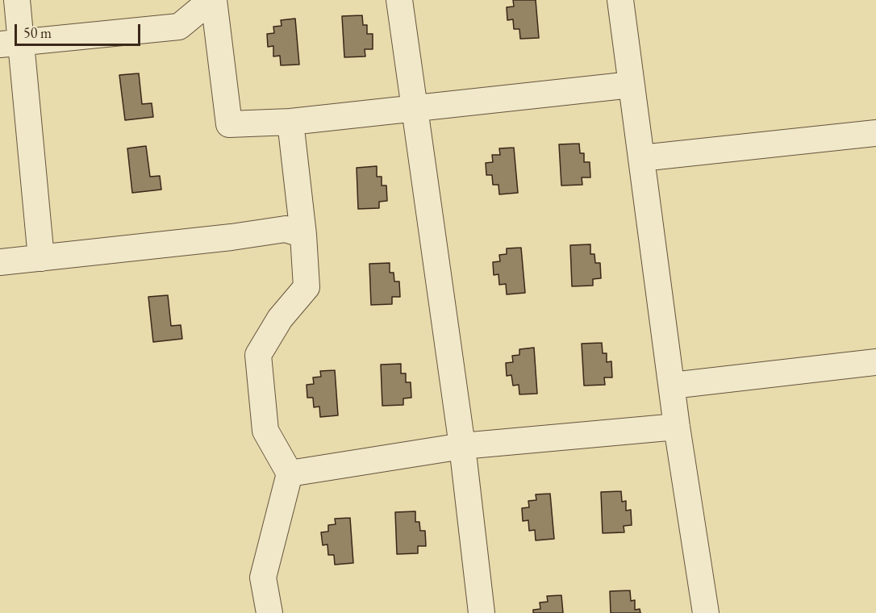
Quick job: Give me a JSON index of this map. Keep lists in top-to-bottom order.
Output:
{
  "scale_bar": "50 m"
}
